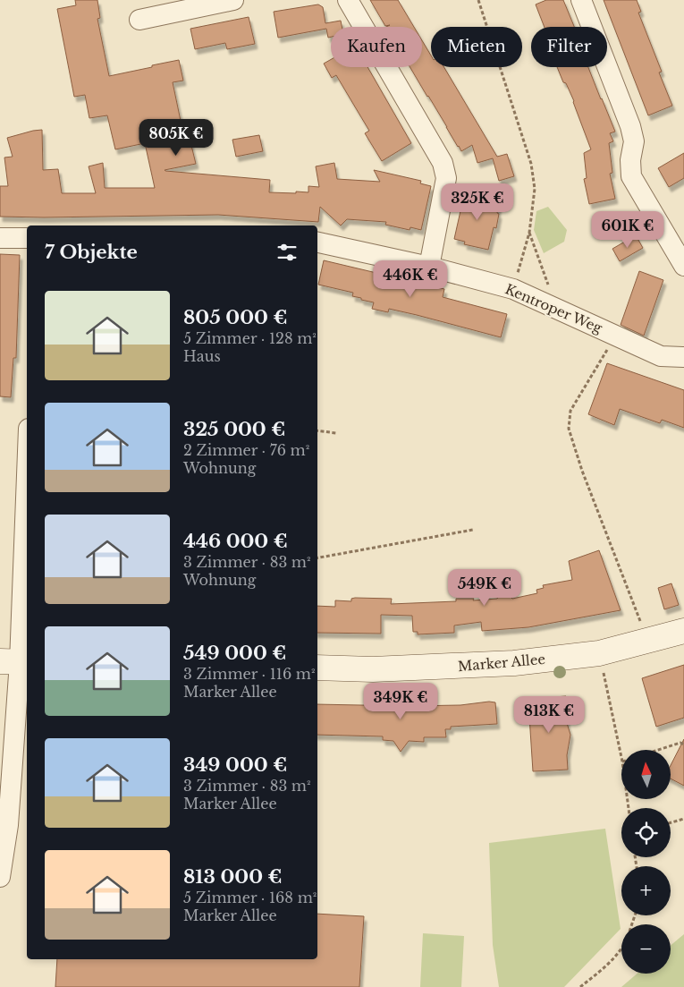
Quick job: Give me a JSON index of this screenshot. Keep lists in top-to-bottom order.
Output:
{
  "streets": {
    "street": ["Kentroper Weg", "Marker Allee"]
  },
  "north": "top",
  "page": {
    "chip": ["Kaufen", "Mieten", "Filter"],
    "price": [
      "805K €",
      "325K €",
      "601K €",
      "446K €",
      "549K €",
      "349K €",
      "813K €"
    ],
    "heading": "7 Objekte",
    "list": [
      {
        "name": "805 000 €",
        "note": "5 Zimmer · 128 m² · Haus"
      },
      {
        "name": "325 000 €",
        "note": "2 Zimmer · 76 m² · Wohnung"
      },
      {
        "name": "446 000 €",
        "note": "3 Zimmer · 83 m² · Wohnung"
      },
      {
        "name": "549 000 €",
        "note": "3 Zimmer · 116 m² · Marker Allee"
      },
      {
        "name": "349 000 €",
        "note": "3 Zimmer · 83 m² · Marker Allee"
      },
      {
        "name": "813 000 €",
        "note": "5 Zimmer · 168 m² · Marker Allee"
      }
    ],
    "map_buttons": ["+", "−"]
  }
}
